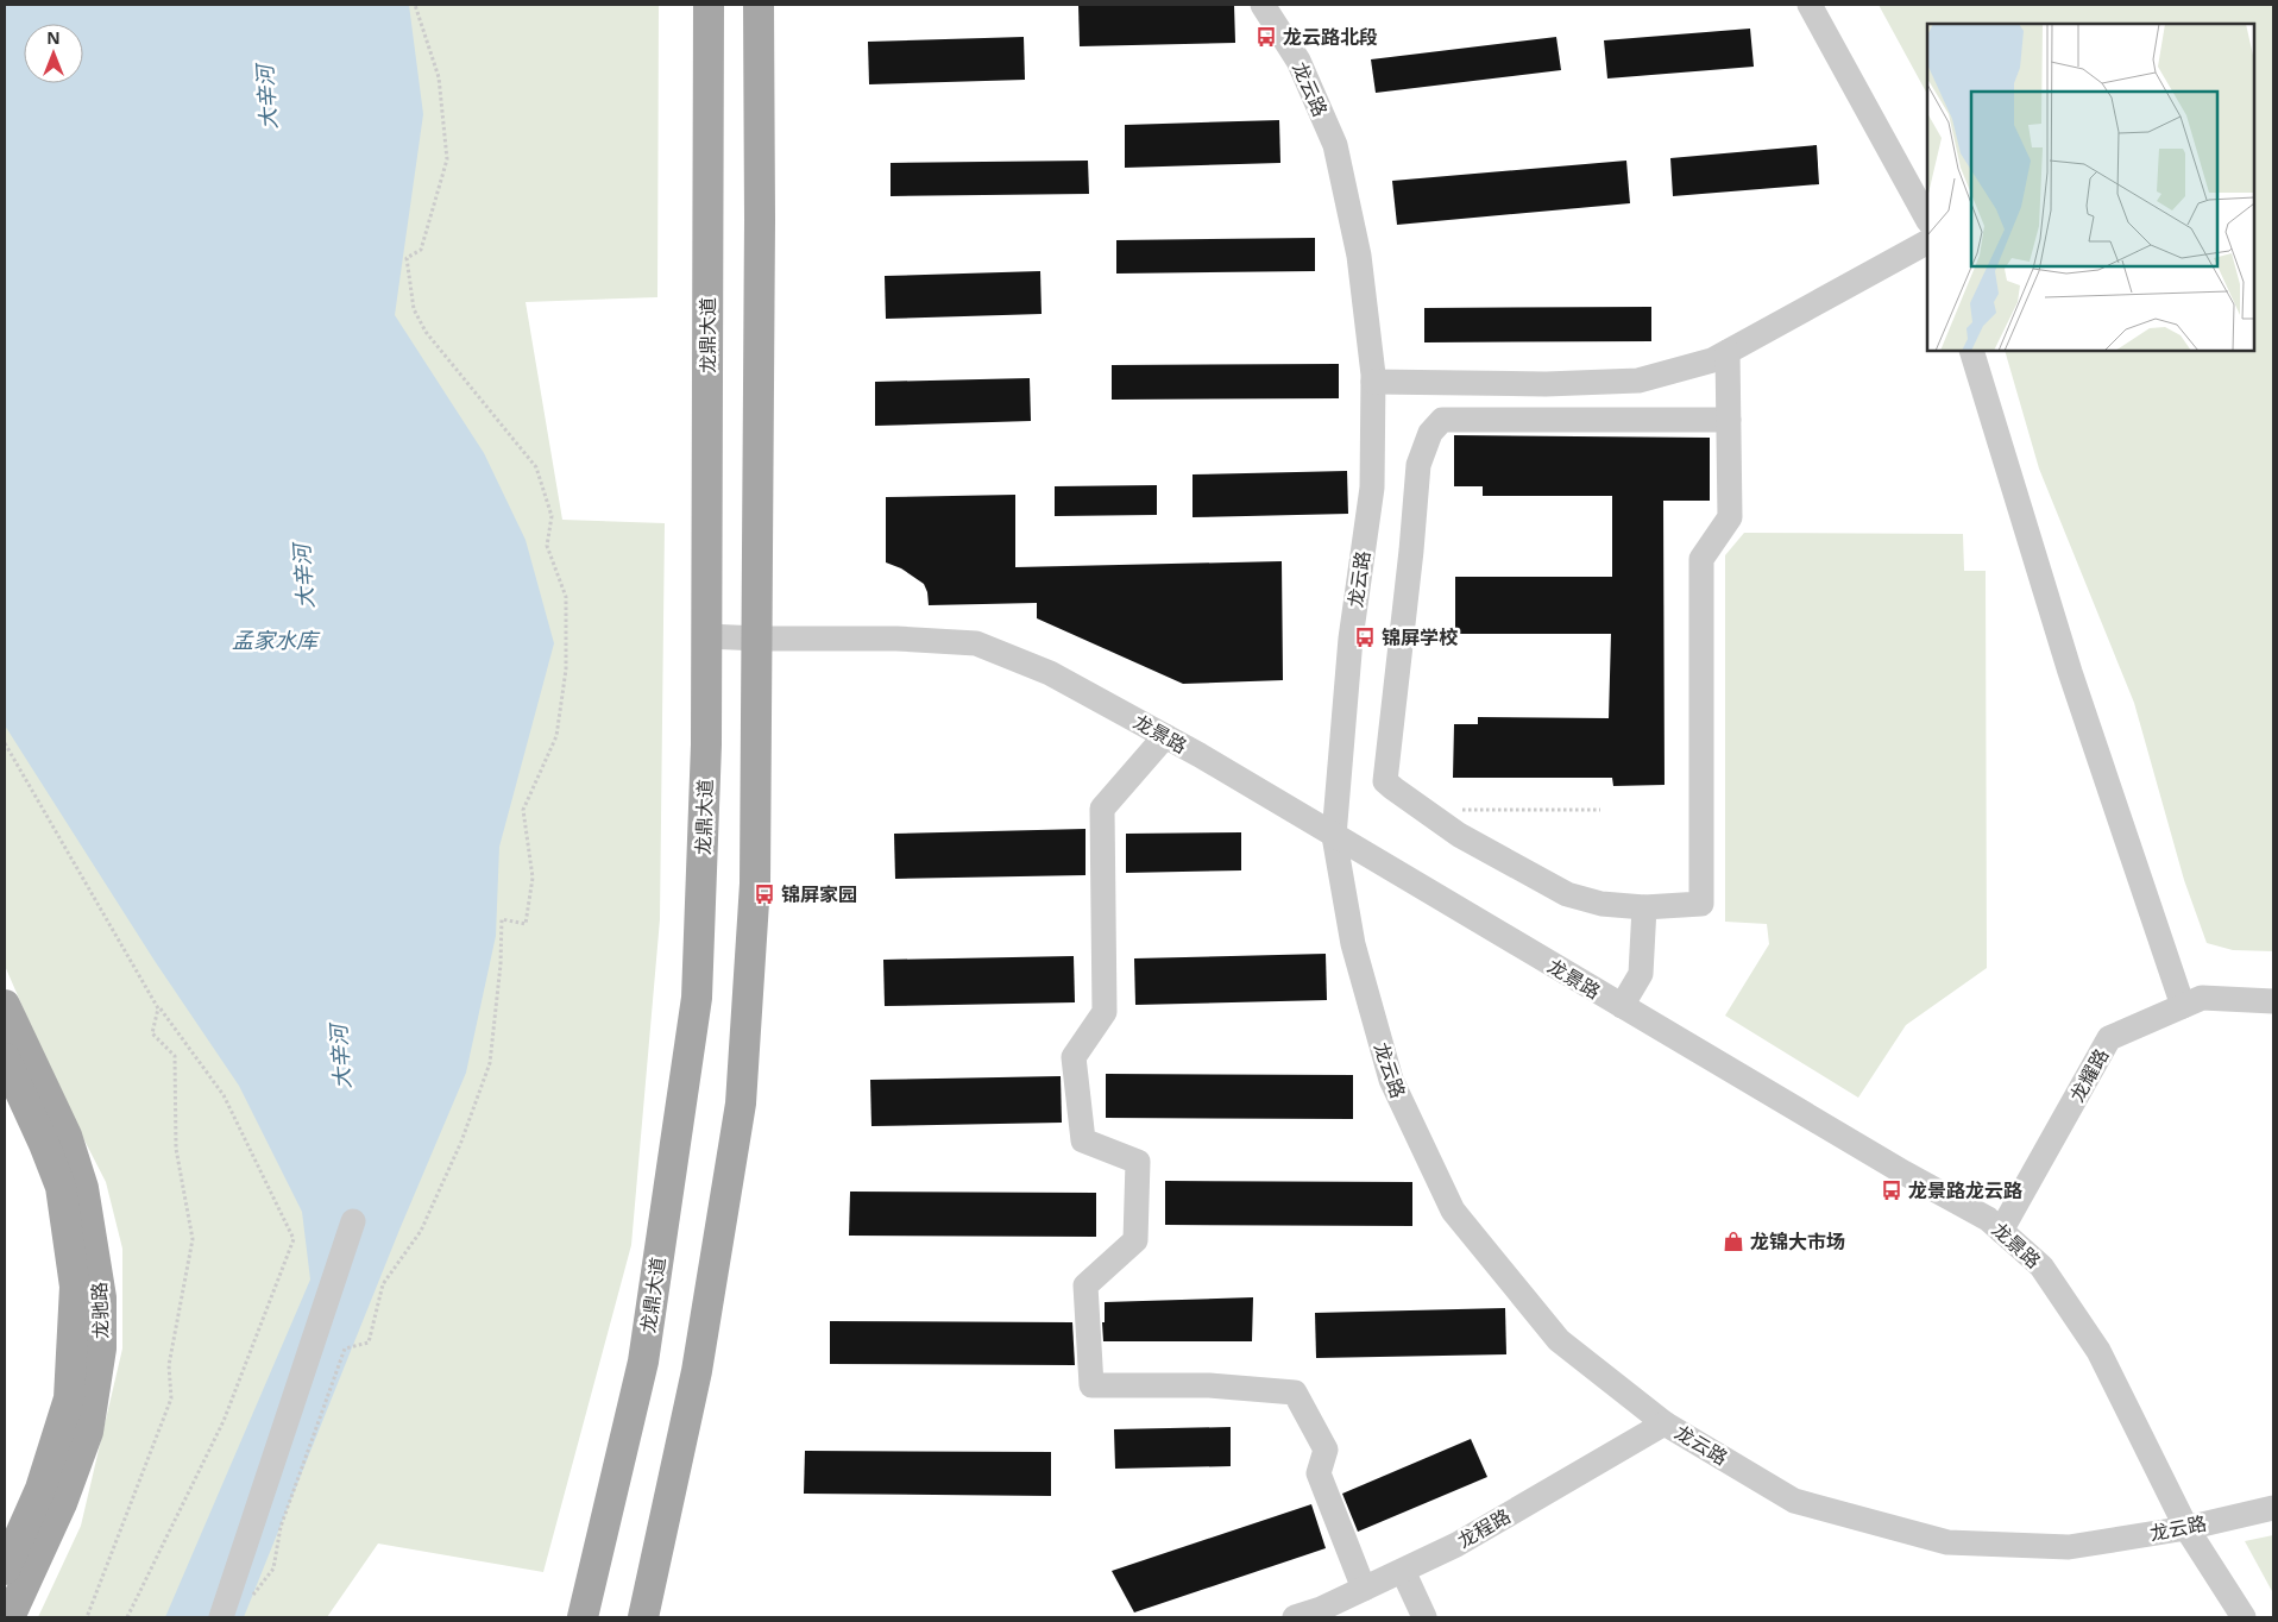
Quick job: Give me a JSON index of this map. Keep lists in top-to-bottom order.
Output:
{
  "streets": {
    "main road": ["龙鼎大道", "龙驰路"],
    "street": [
      "龙云路",
      "龙景路",
      "龙耀路",
      "龙程路"
    ]
  },
  "crossings": [
    ["龙云路", "龙景路"],
    ["龙云路", "龙程路"],
    ["龙鼎大道", "龙景路"],
    ["龙景路", "龙耀路"]
  ],
  "water": ["大辛河", "孟家水库"],
  "places": {
    "bus stop": [
      "龙云路北段",
      "锦屏学校",
      "锦屏家园",
      "龙景路龙云路"
    ],
    "shop": ["龙锦大市场"]
  },
  "north": "top"
}
